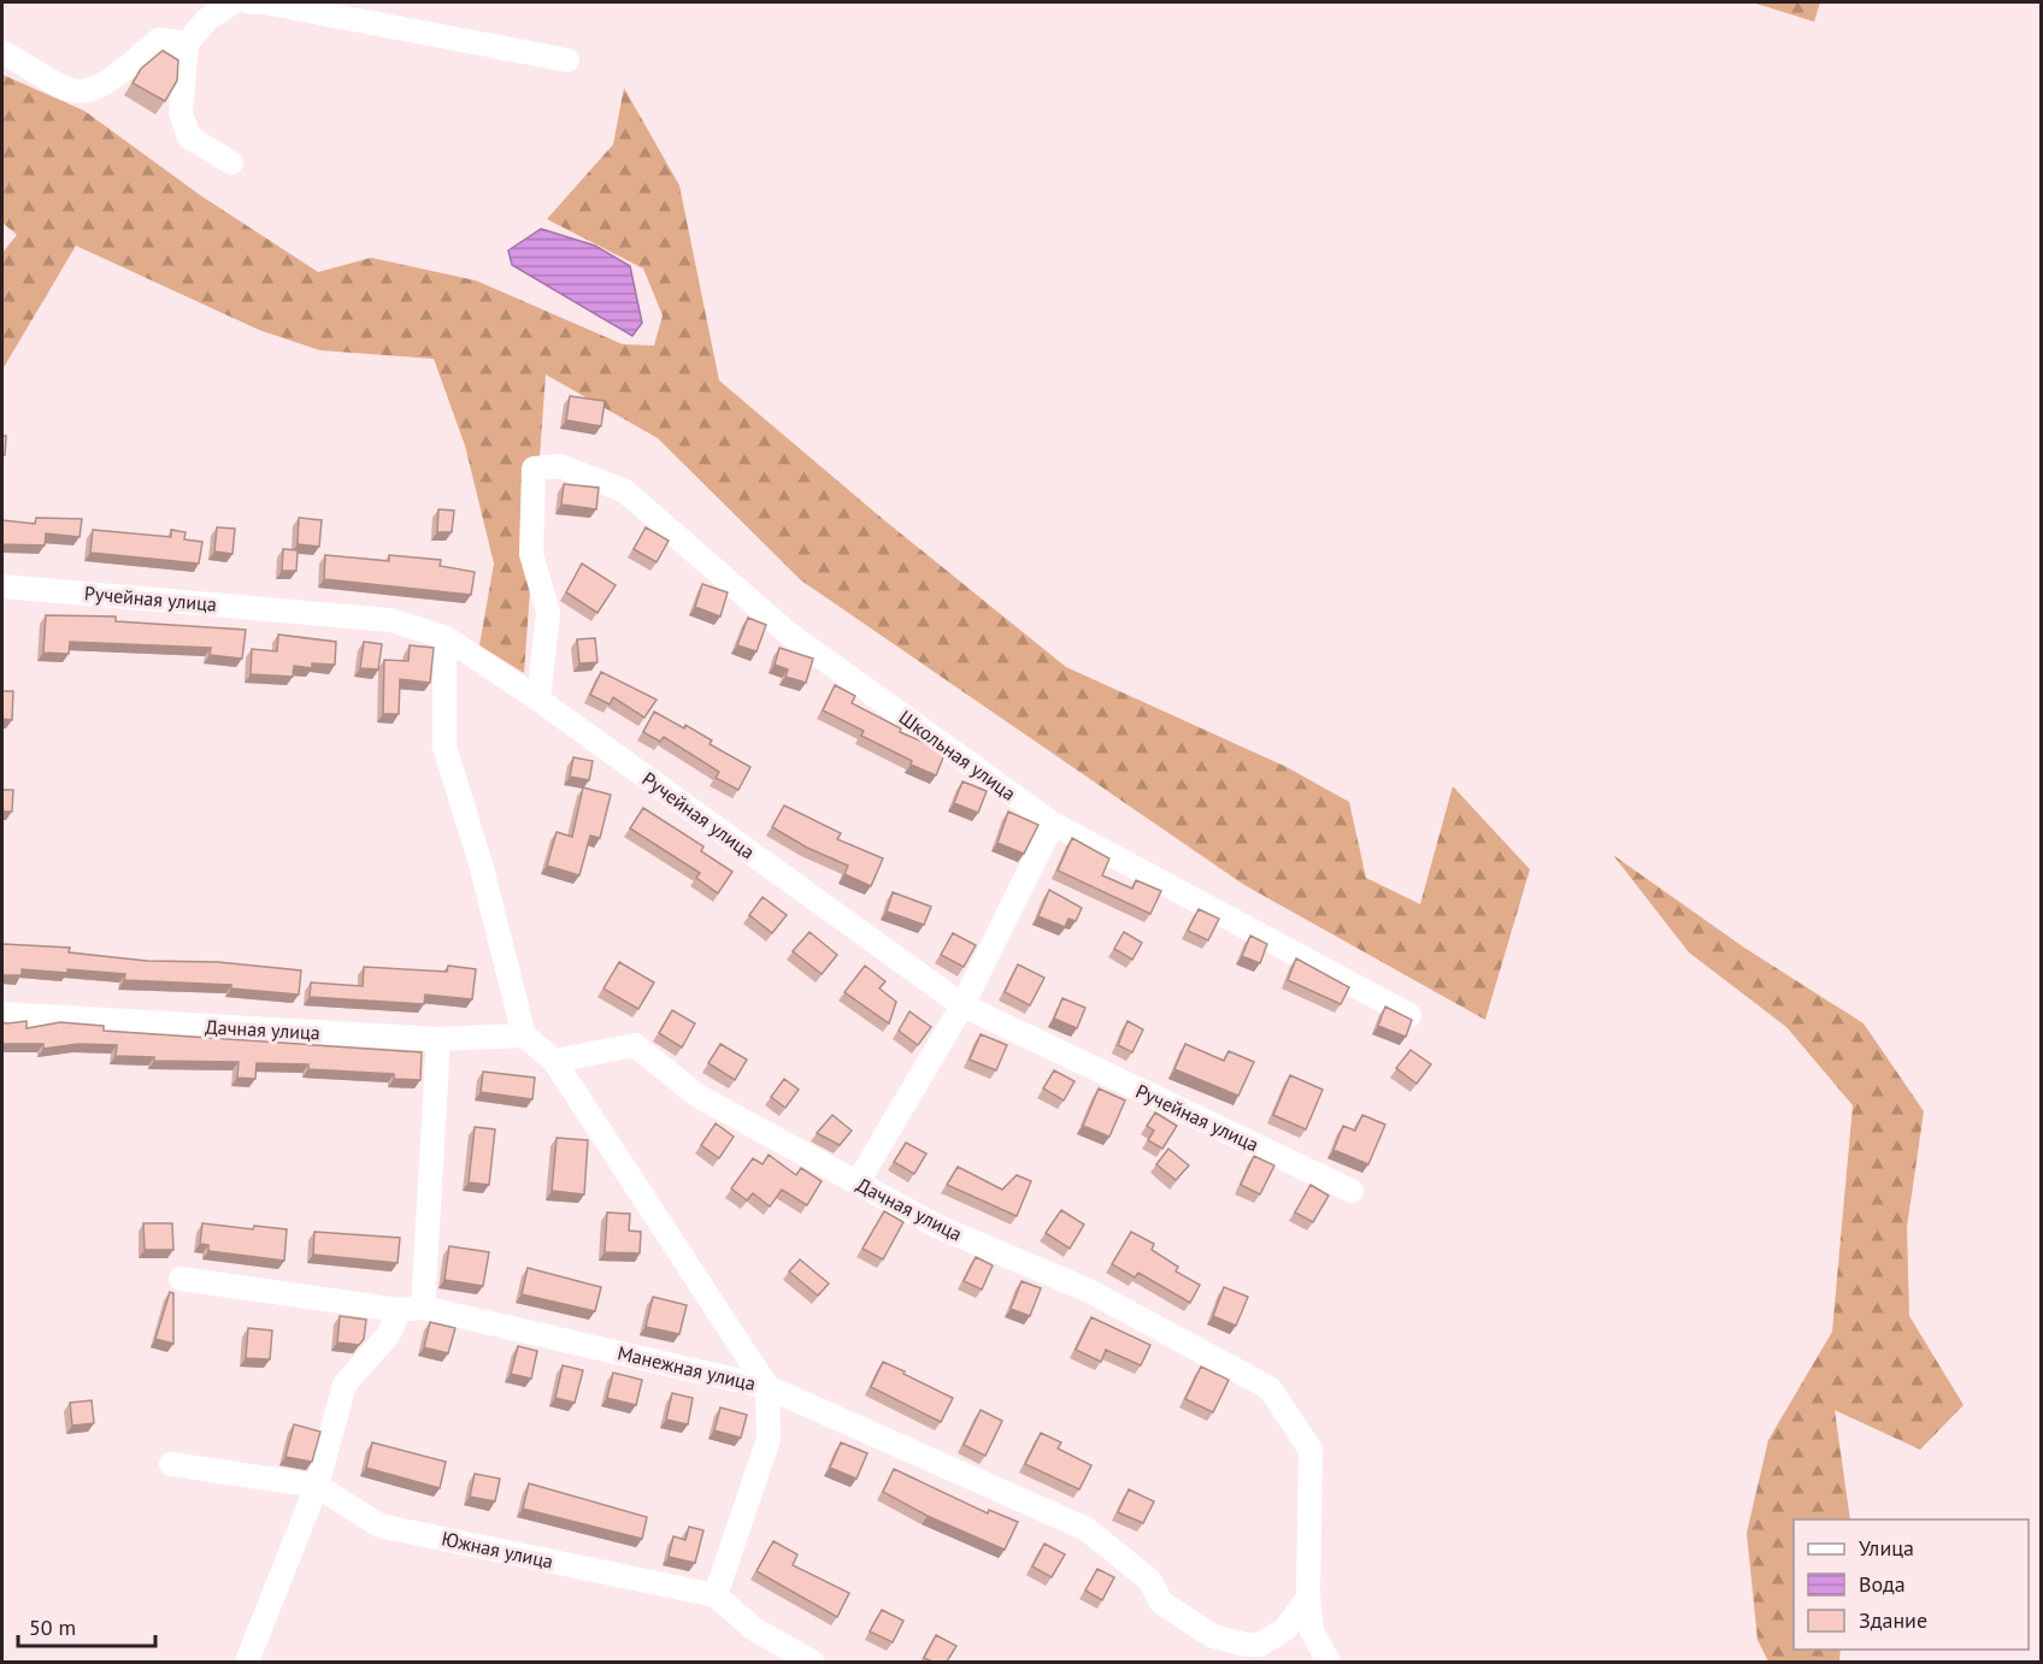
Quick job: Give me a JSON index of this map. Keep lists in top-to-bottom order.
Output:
{
  "streets": {
    "street": [
      "Ручейная улица",
      "Школьная улица",
      "Дачная улица",
      "Манежная улица",
      "Южная улица"
    ]
  },
  "crossings": [
    ["Ручейная улица", "Школьная улица"]
  ],
  "legend": ["Улица", "Вода", "Здание"],
  "scale_bar": "50 m"
}
